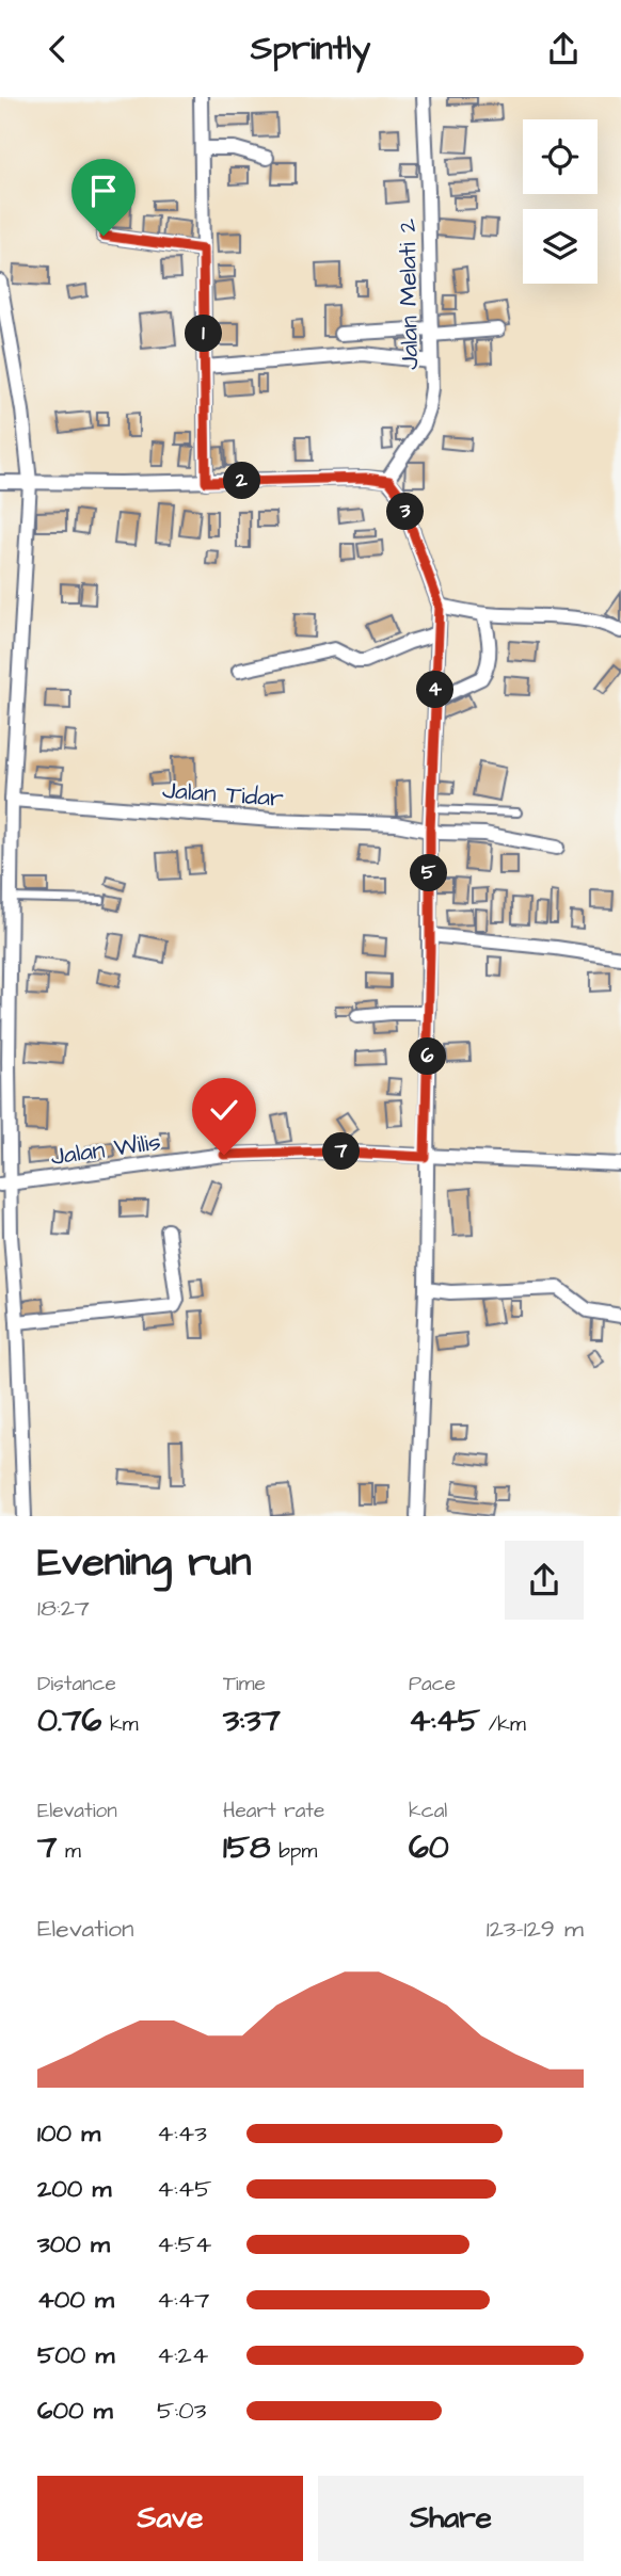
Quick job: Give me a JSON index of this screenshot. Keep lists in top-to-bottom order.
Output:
{
  "streets": {
    "street": ["Jalan Melati 2", "Jalan Tidar", "Jalan Wilis"]
  },
  "page": {
    "header": "Sprintly",
    "pins": [
      "1",
      "2",
      "3",
      "4",
      "5",
      "6",
      "7"
    ],
    "heading": ["Evening run", "18:27"],
    "stats": [
      ["Distance", "0.76 km"],
      ["Time", "3:37"],
      ["Pace", "4:45 /km"],
      ["Elevation", "7 m"],
      ["Heart rate", "158 bpm"],
      ["kcal", "60"]
    ],
    "chart": ["Elevation", "123–129 m"],
    "list": [
      {
        "name": "100 m",
        "note": "4:43"
      },
      {
        "name": "200 m",
        "note": "4:45"
      },
      {
        "name": "300 m",
        "note": "4:54"
      },
      {
        "name": "400 m",
        "note": "4:47"
      },
      {
        "name": "500 m",
        "note": "4:24"
      },
      {
        "name": "600 m",
        "note": "5:03"
      }
    ],
    "buttons": ["Save", "Share"]
  }
}
